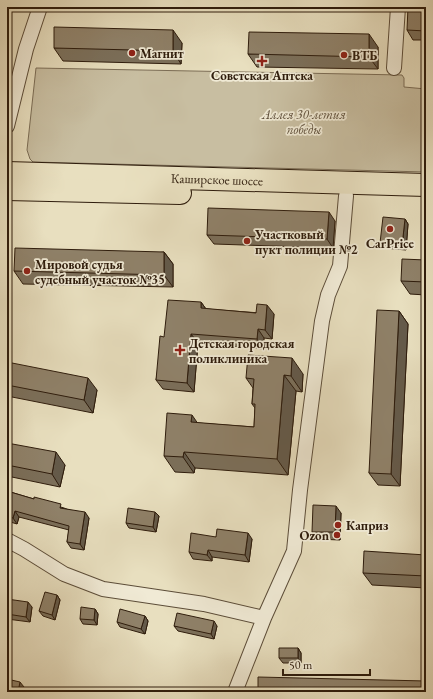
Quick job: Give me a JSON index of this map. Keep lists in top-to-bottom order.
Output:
{
  "streets": {
    "main road": ["Каширское шоссе"]
  },
  "parks": ["Аллея 30-летия победы"],
  "places": {
    "other": [
      "Магнит",
      "ВТБ",
      "CarPrice",
      "Участковый пукт полиции №2",
      "Мировой судья судебный участок №35",
      "Каприз",
      "Ozon"
    ],
    "health": ["Советская Аптека", "Детская городская поликлиника"]
  },
  "scale_bar": "50 m"
}
